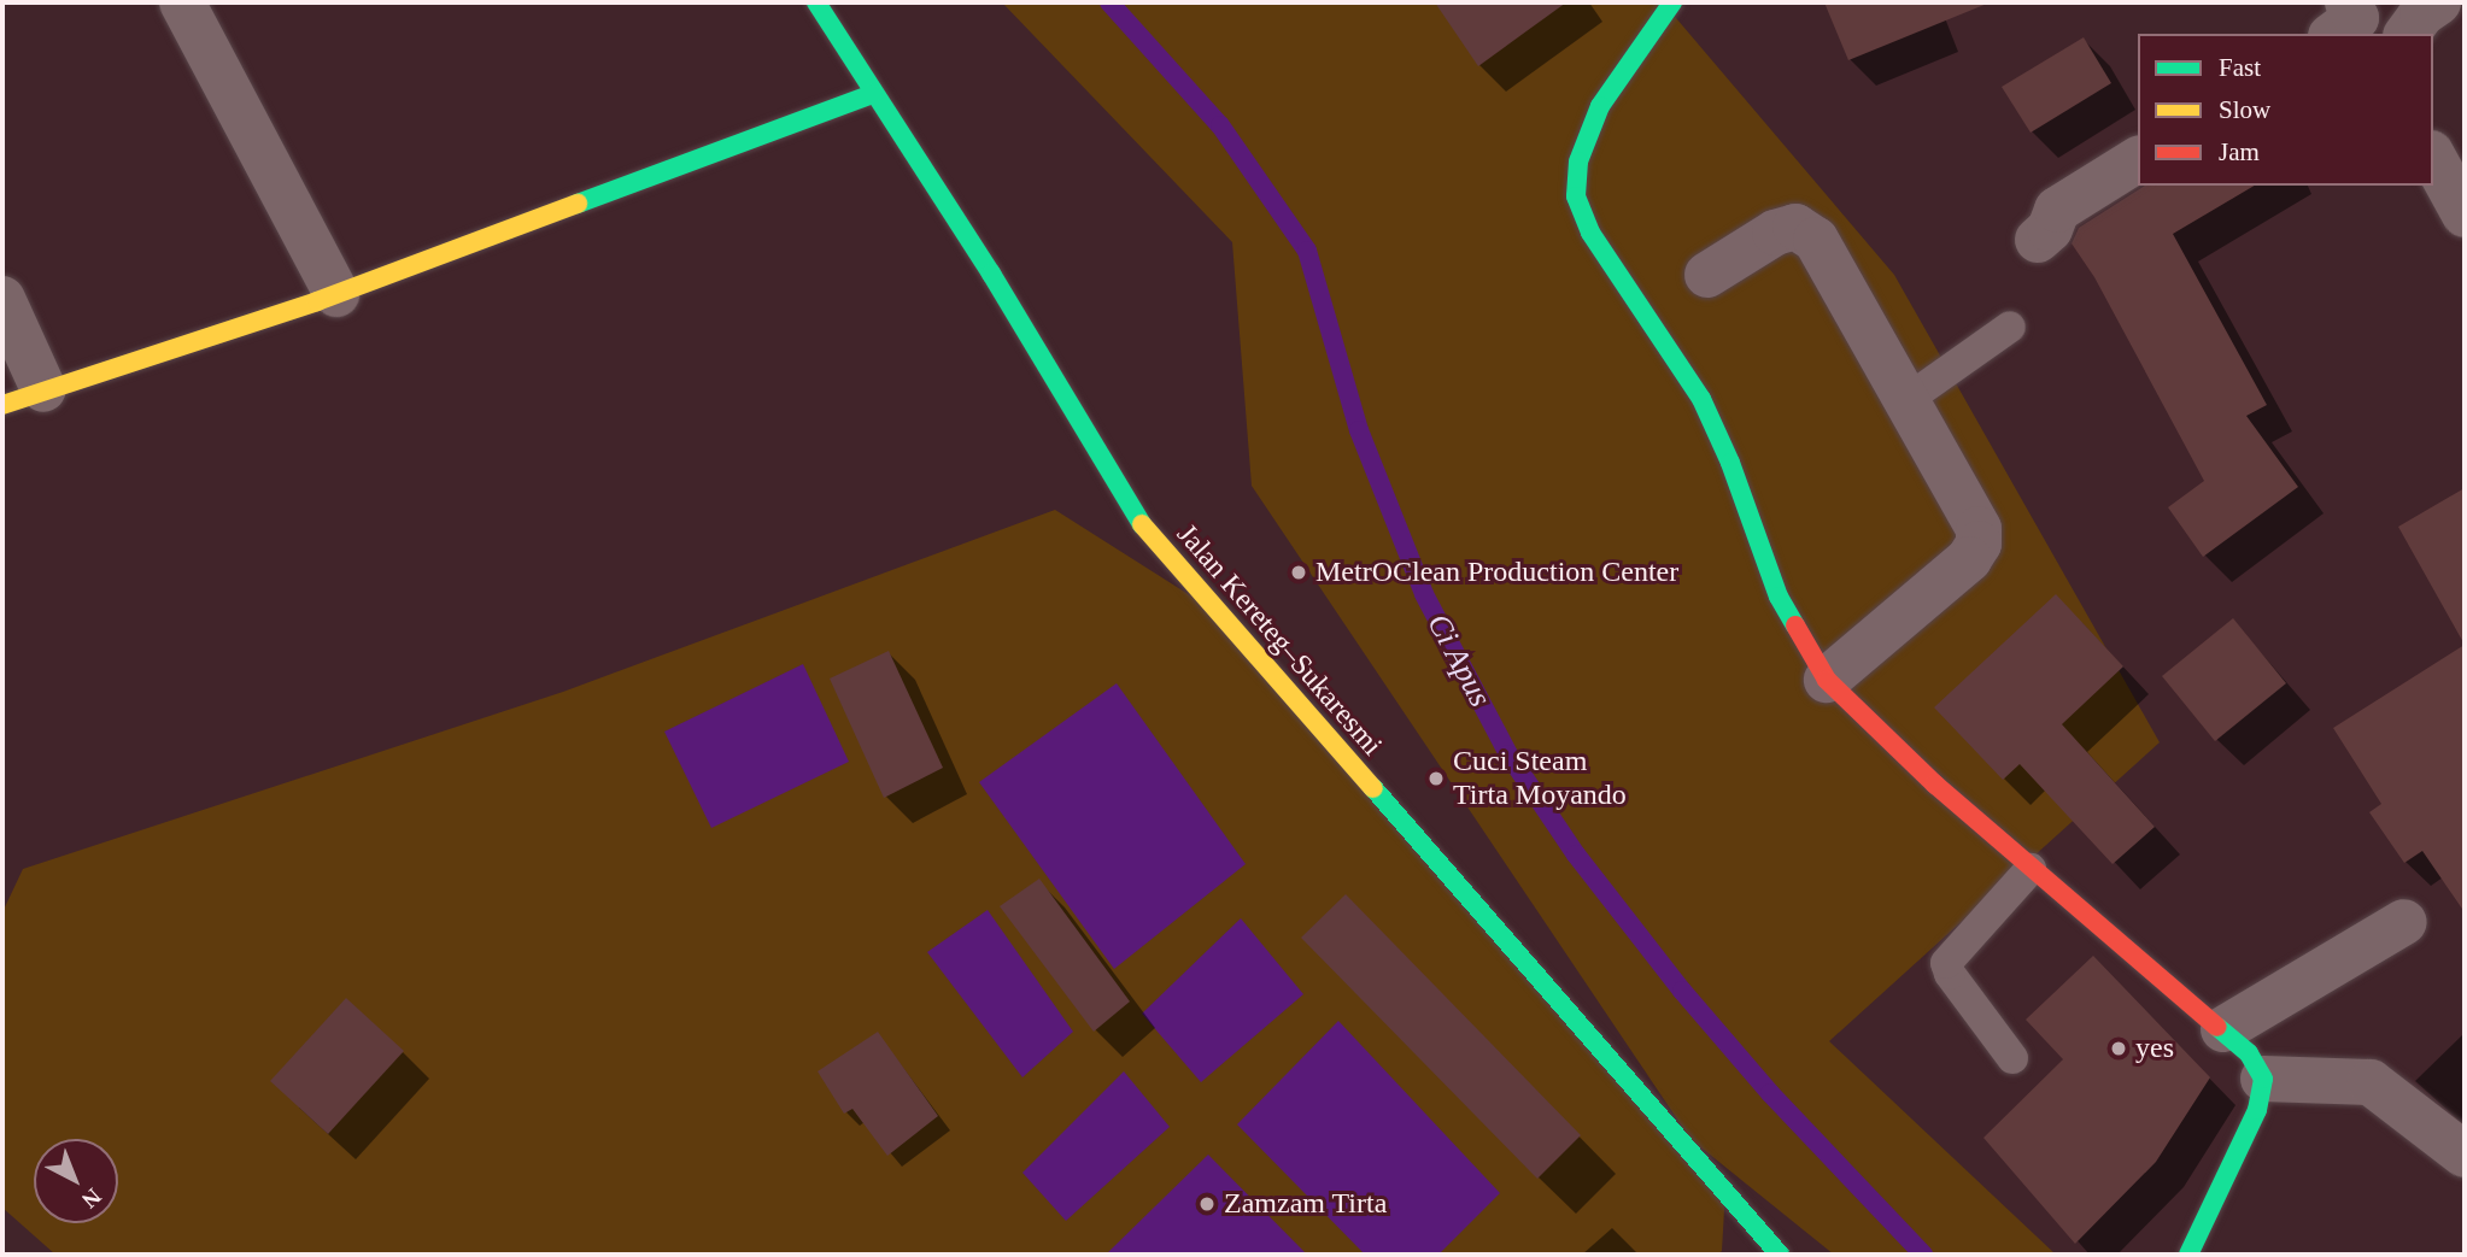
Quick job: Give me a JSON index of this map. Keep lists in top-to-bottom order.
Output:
{
  "streets": {
    "street": ["Jalan Kereteg–Sukaresmi"]
  },
  "water": ["Ci Apus"],
  "places": [
    "MetrOClean Production Center",
    "Cuci Steam Tirta Moyando",
    "yes",
    "Zamzam Tirta"
  ],
  "legend": ["Fast", "Slow", "Jam"],
  "north": "bottom right"
}
